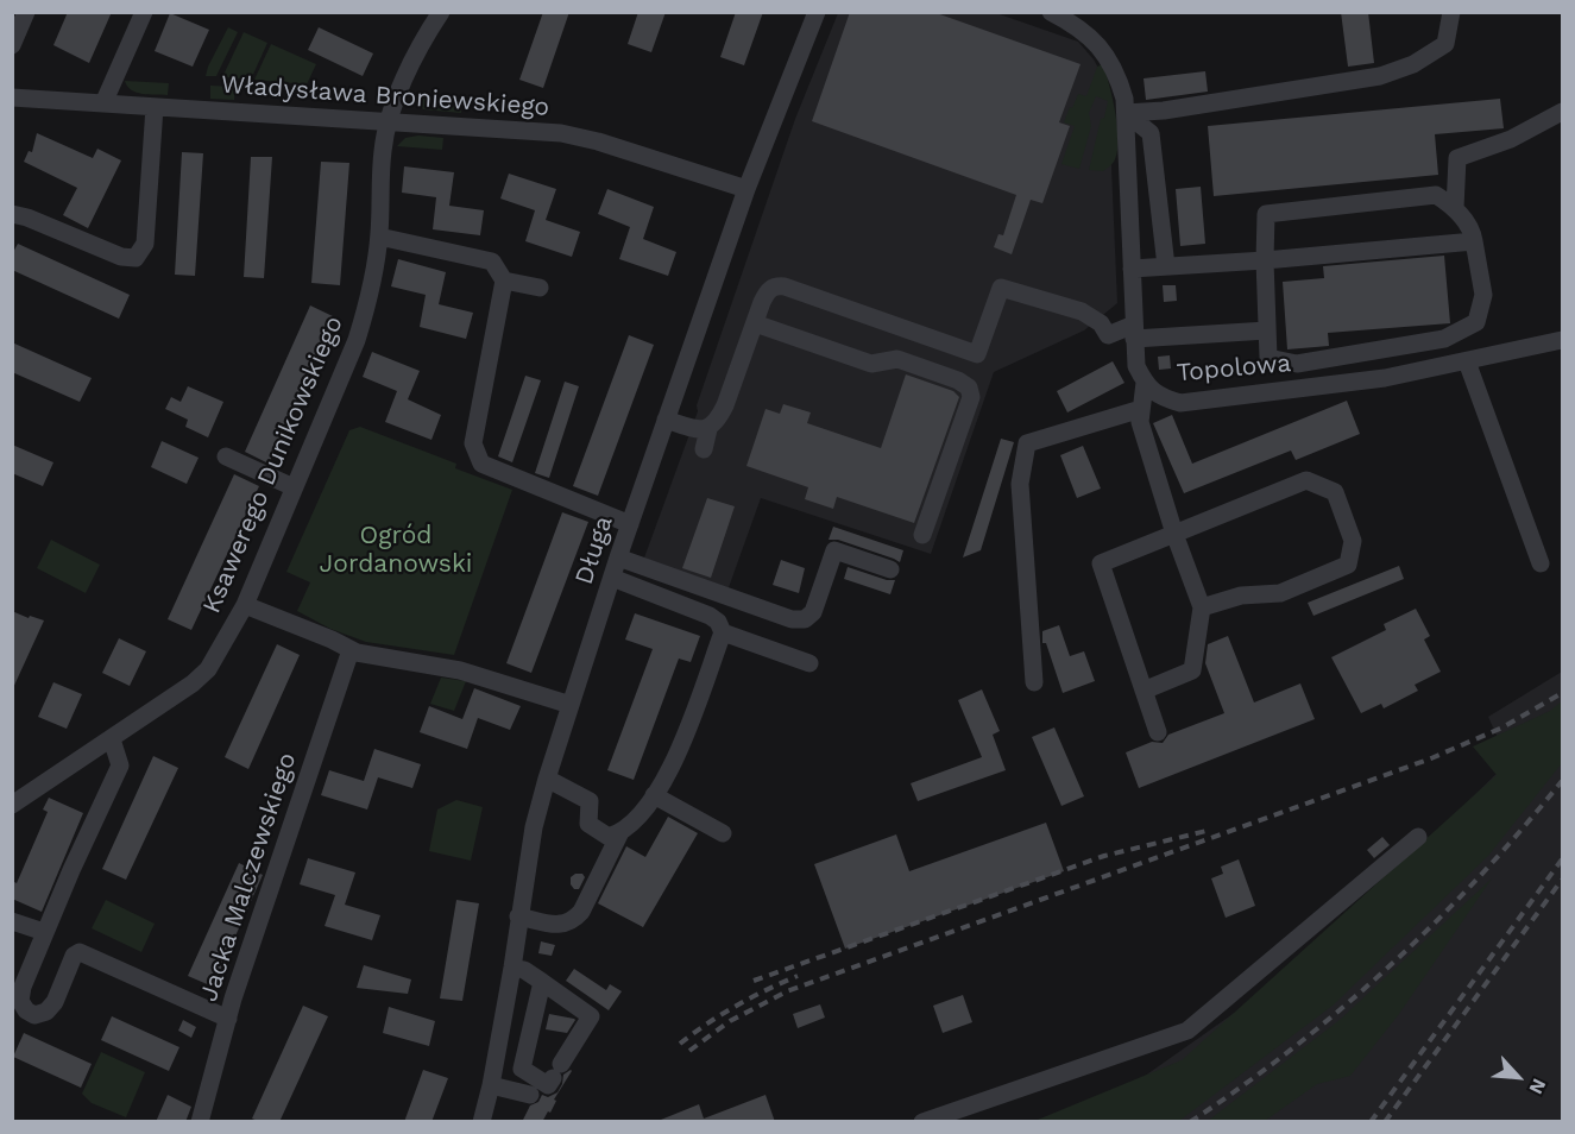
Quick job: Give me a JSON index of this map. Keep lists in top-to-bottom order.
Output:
{
  "streets": {
    "street": [
      "Władysława Broniewskiego",
      "Topolowa",
      "Ksawerego Dunikowskiego",
      "Długa",
      "Jacka Malczewskiego"
    ]
  },
  "crossings": [
    ["Władysława Broniewskiego", "Ksawerego Dunikowskiego"],
    ["Władysława Broniewskiego", "Długa"]
  ],
  "parks": ["Ogród Jordanowski"],
  "north": "bottom right"
}
